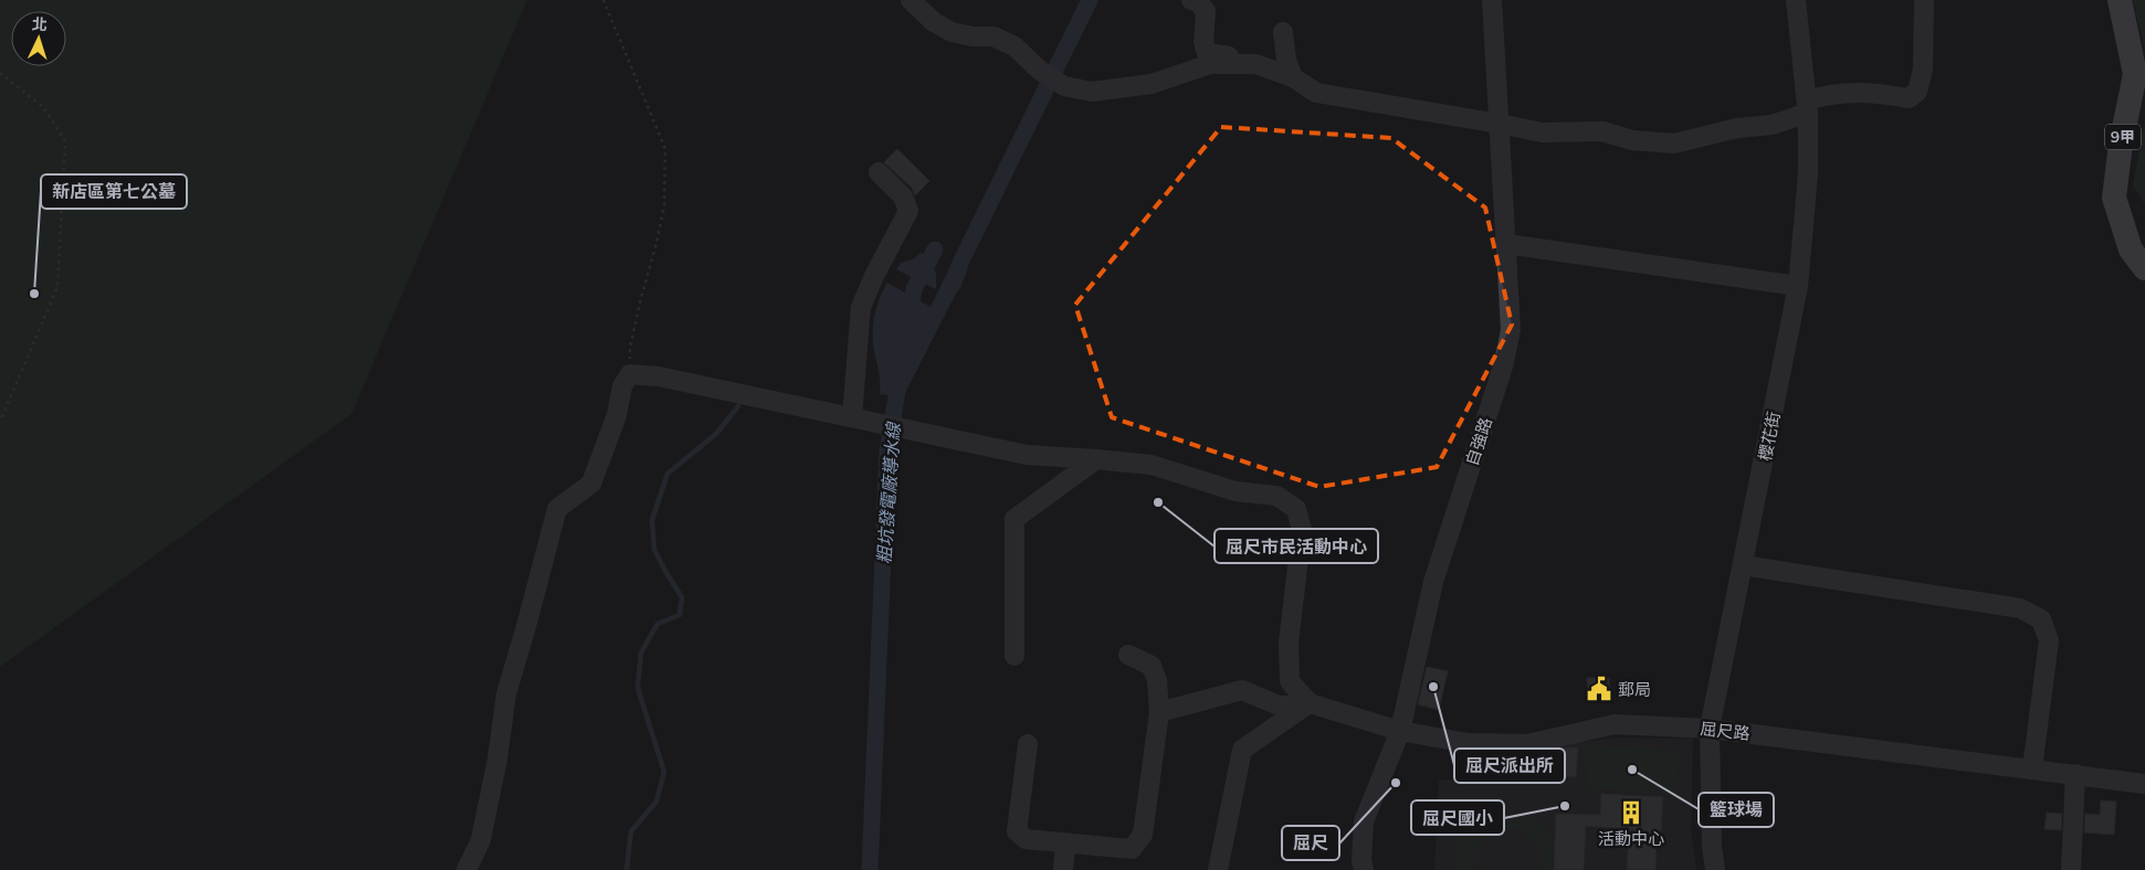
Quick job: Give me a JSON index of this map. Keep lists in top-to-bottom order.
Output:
{
  "streets": {
    "main road": ["9甲"],
    "street": ["櫻花街", "自強路", "屈尺路"]
  },
  "crossings": [
    ["櫻花街", "屈尺路"],
    ["自強路", "屈尺路"]
  ],
  "water": ["粗坑發電廠導水線"],
  "places": {
    "other": [
      "新店區第七公墓",
      "屈尺市民活動中心",
      "屈尺派出所",
      "籃球場",
      "屈尺",
      "屈尺國小"
    ],
    "public building": ["郵局"],
    "building": ["活動中心"]
  },
  "north": "top"
}
